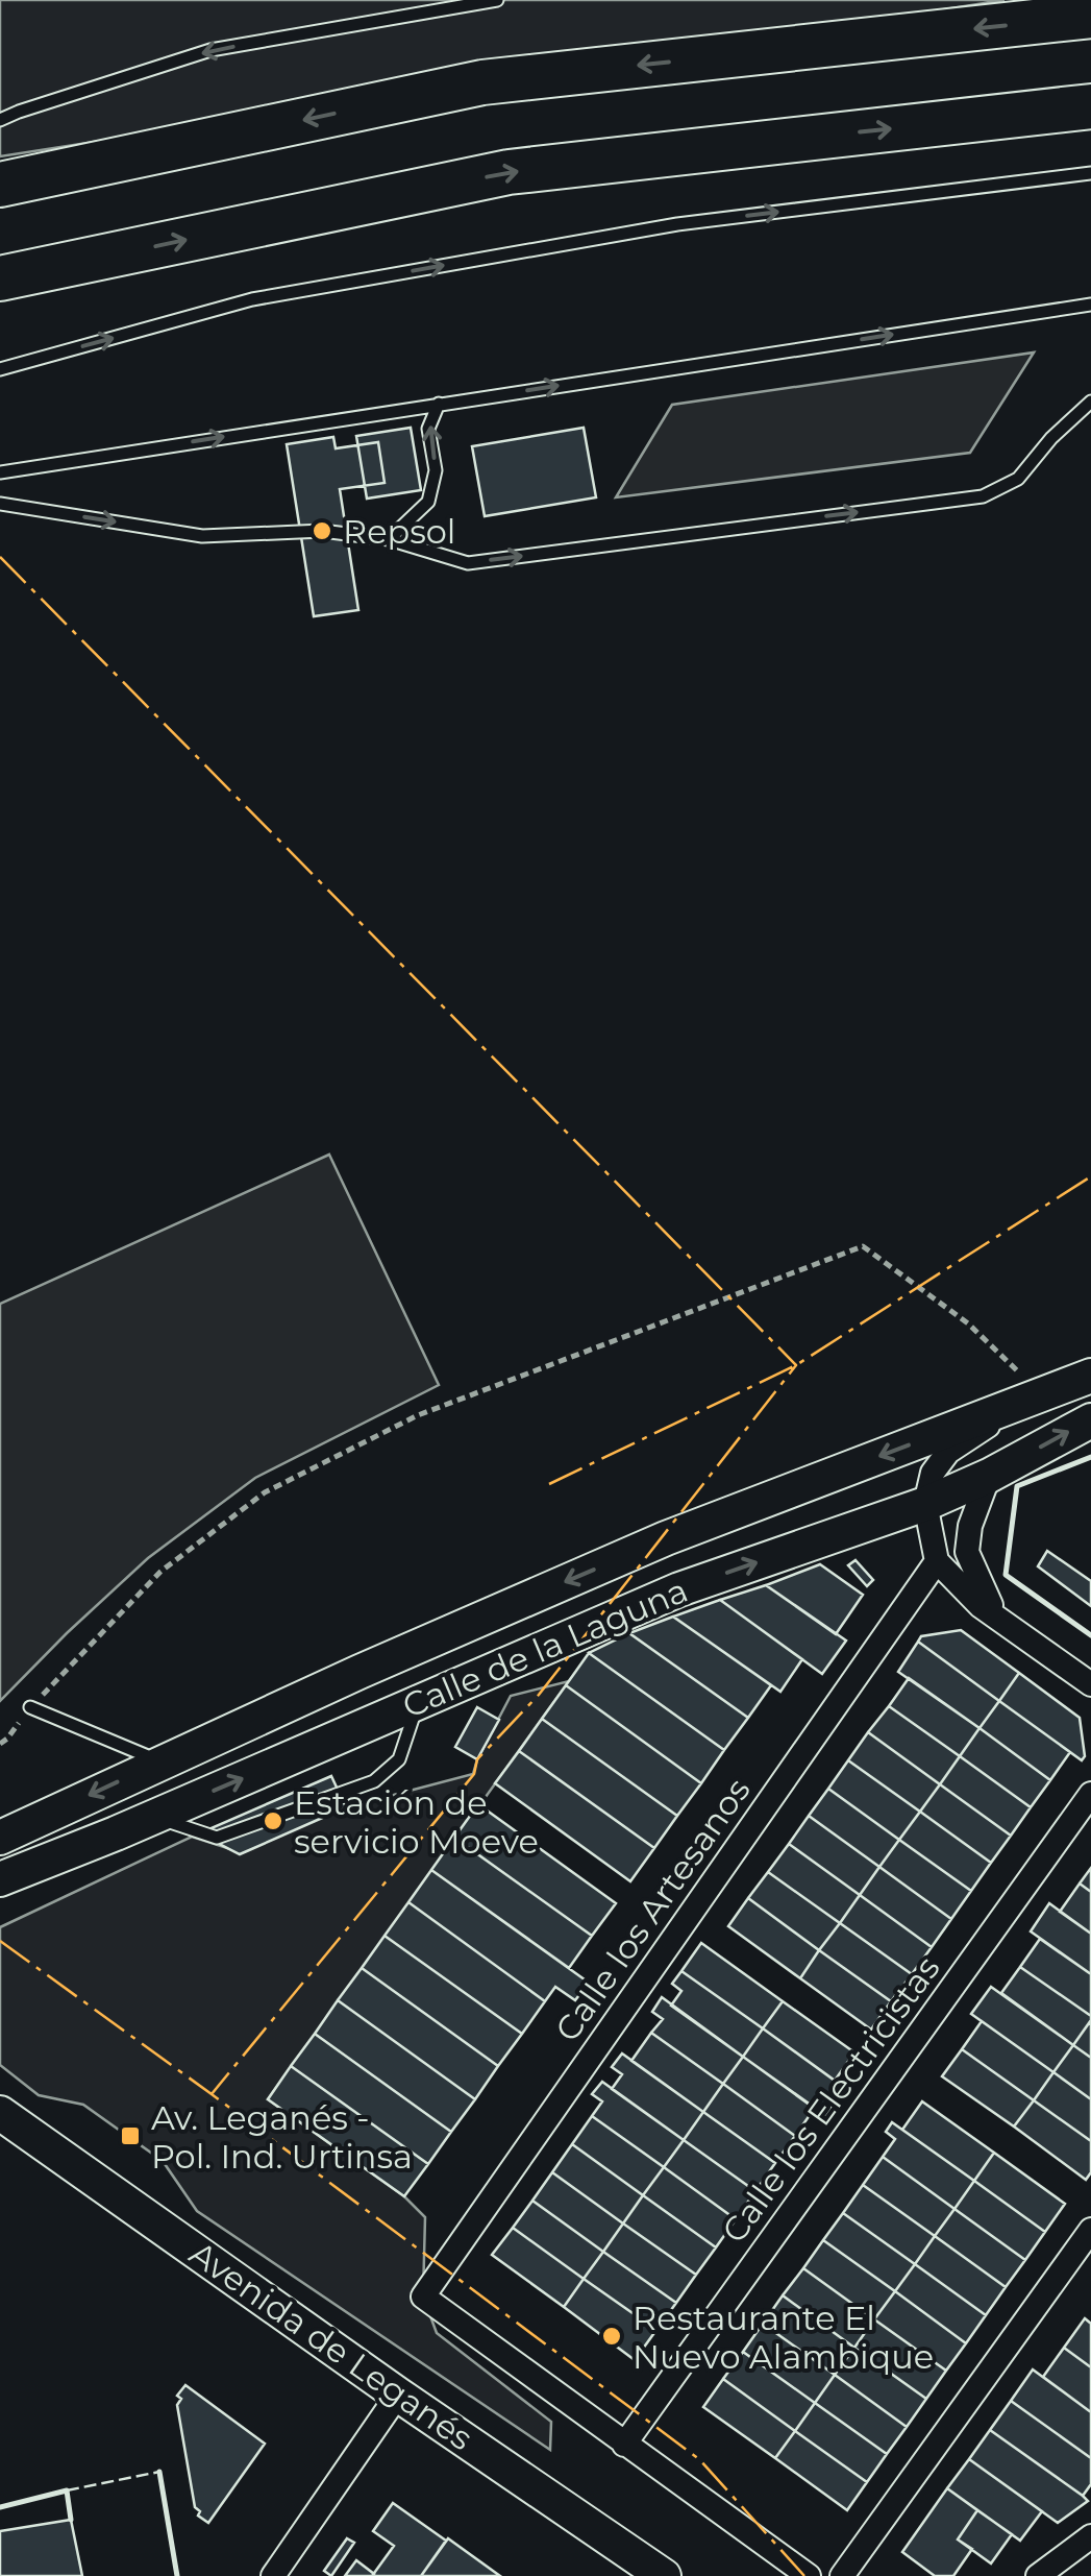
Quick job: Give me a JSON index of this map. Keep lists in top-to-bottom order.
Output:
{
  "streets": {
    "street": [
      "Calle de la Laguna",
      "Calle los Artesanos",
      "Calle los Electricistas",
      "Avenida de Leganés"
    ]
  },
  "crossings": [
    ["Calle los Artesanos", "Calle los Electricistas"]
  ],
  "places": {
    "other": ["Repsol", "Estación de servicio Moeve", "Restaurante El Nuevo Alambique"],
    "transit": ["Av. Leganés - Pol. Ind. Urtinsa"]
  }
}
